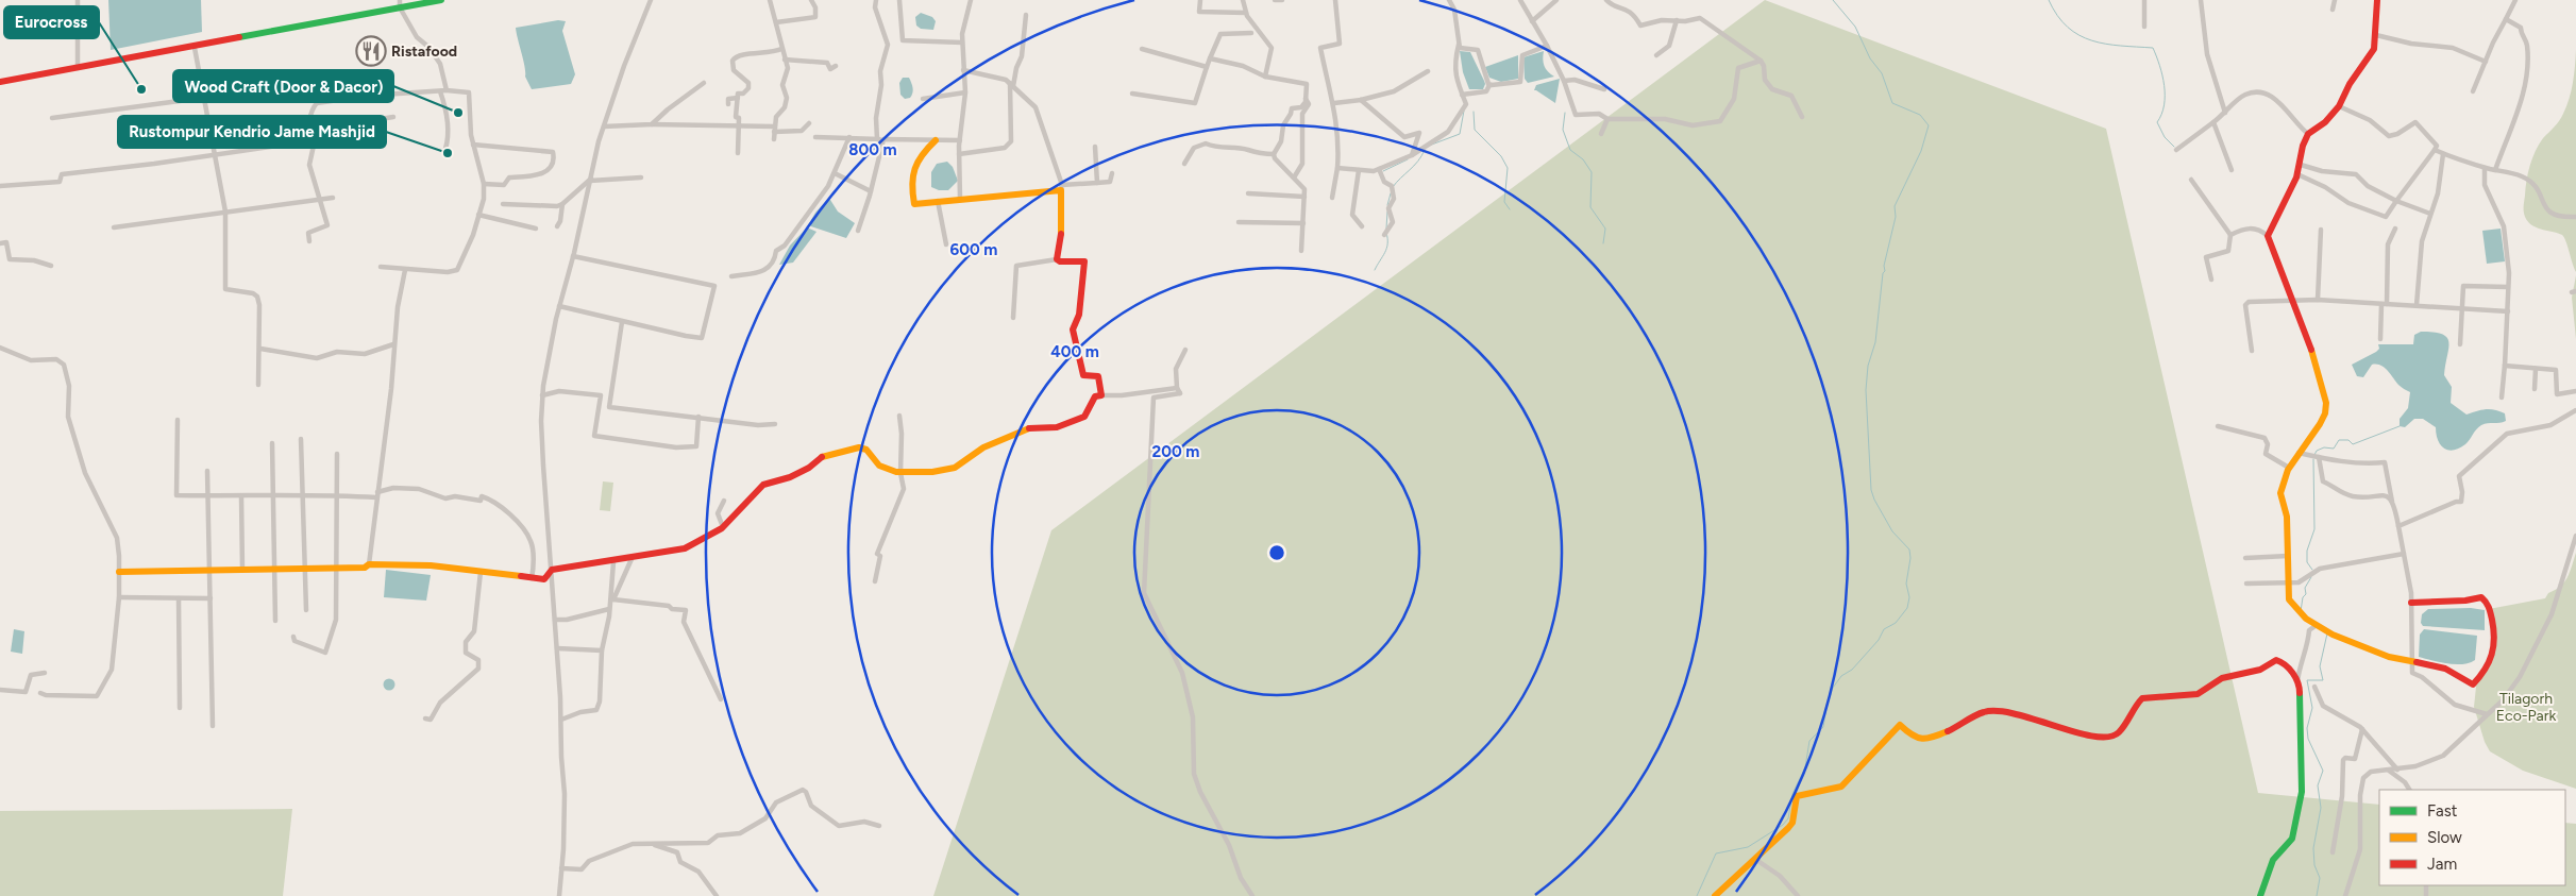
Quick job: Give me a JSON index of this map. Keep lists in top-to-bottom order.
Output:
{
  "parks": ["Tilagorh Eco-Park"],
  "places": {
    "restaurant": ["Ristafood"],
    "other": ["Eurocross", "Wood Craft (Door & Dacor)", "Rustompur Kendrio Jame Mashjid"]
  },
  "legend": ["Fast", "Slow", "Jam"],
  "rings": [
    "800 m",
    "600 m",
    "400 m",
    "200 m"
  ]
}
